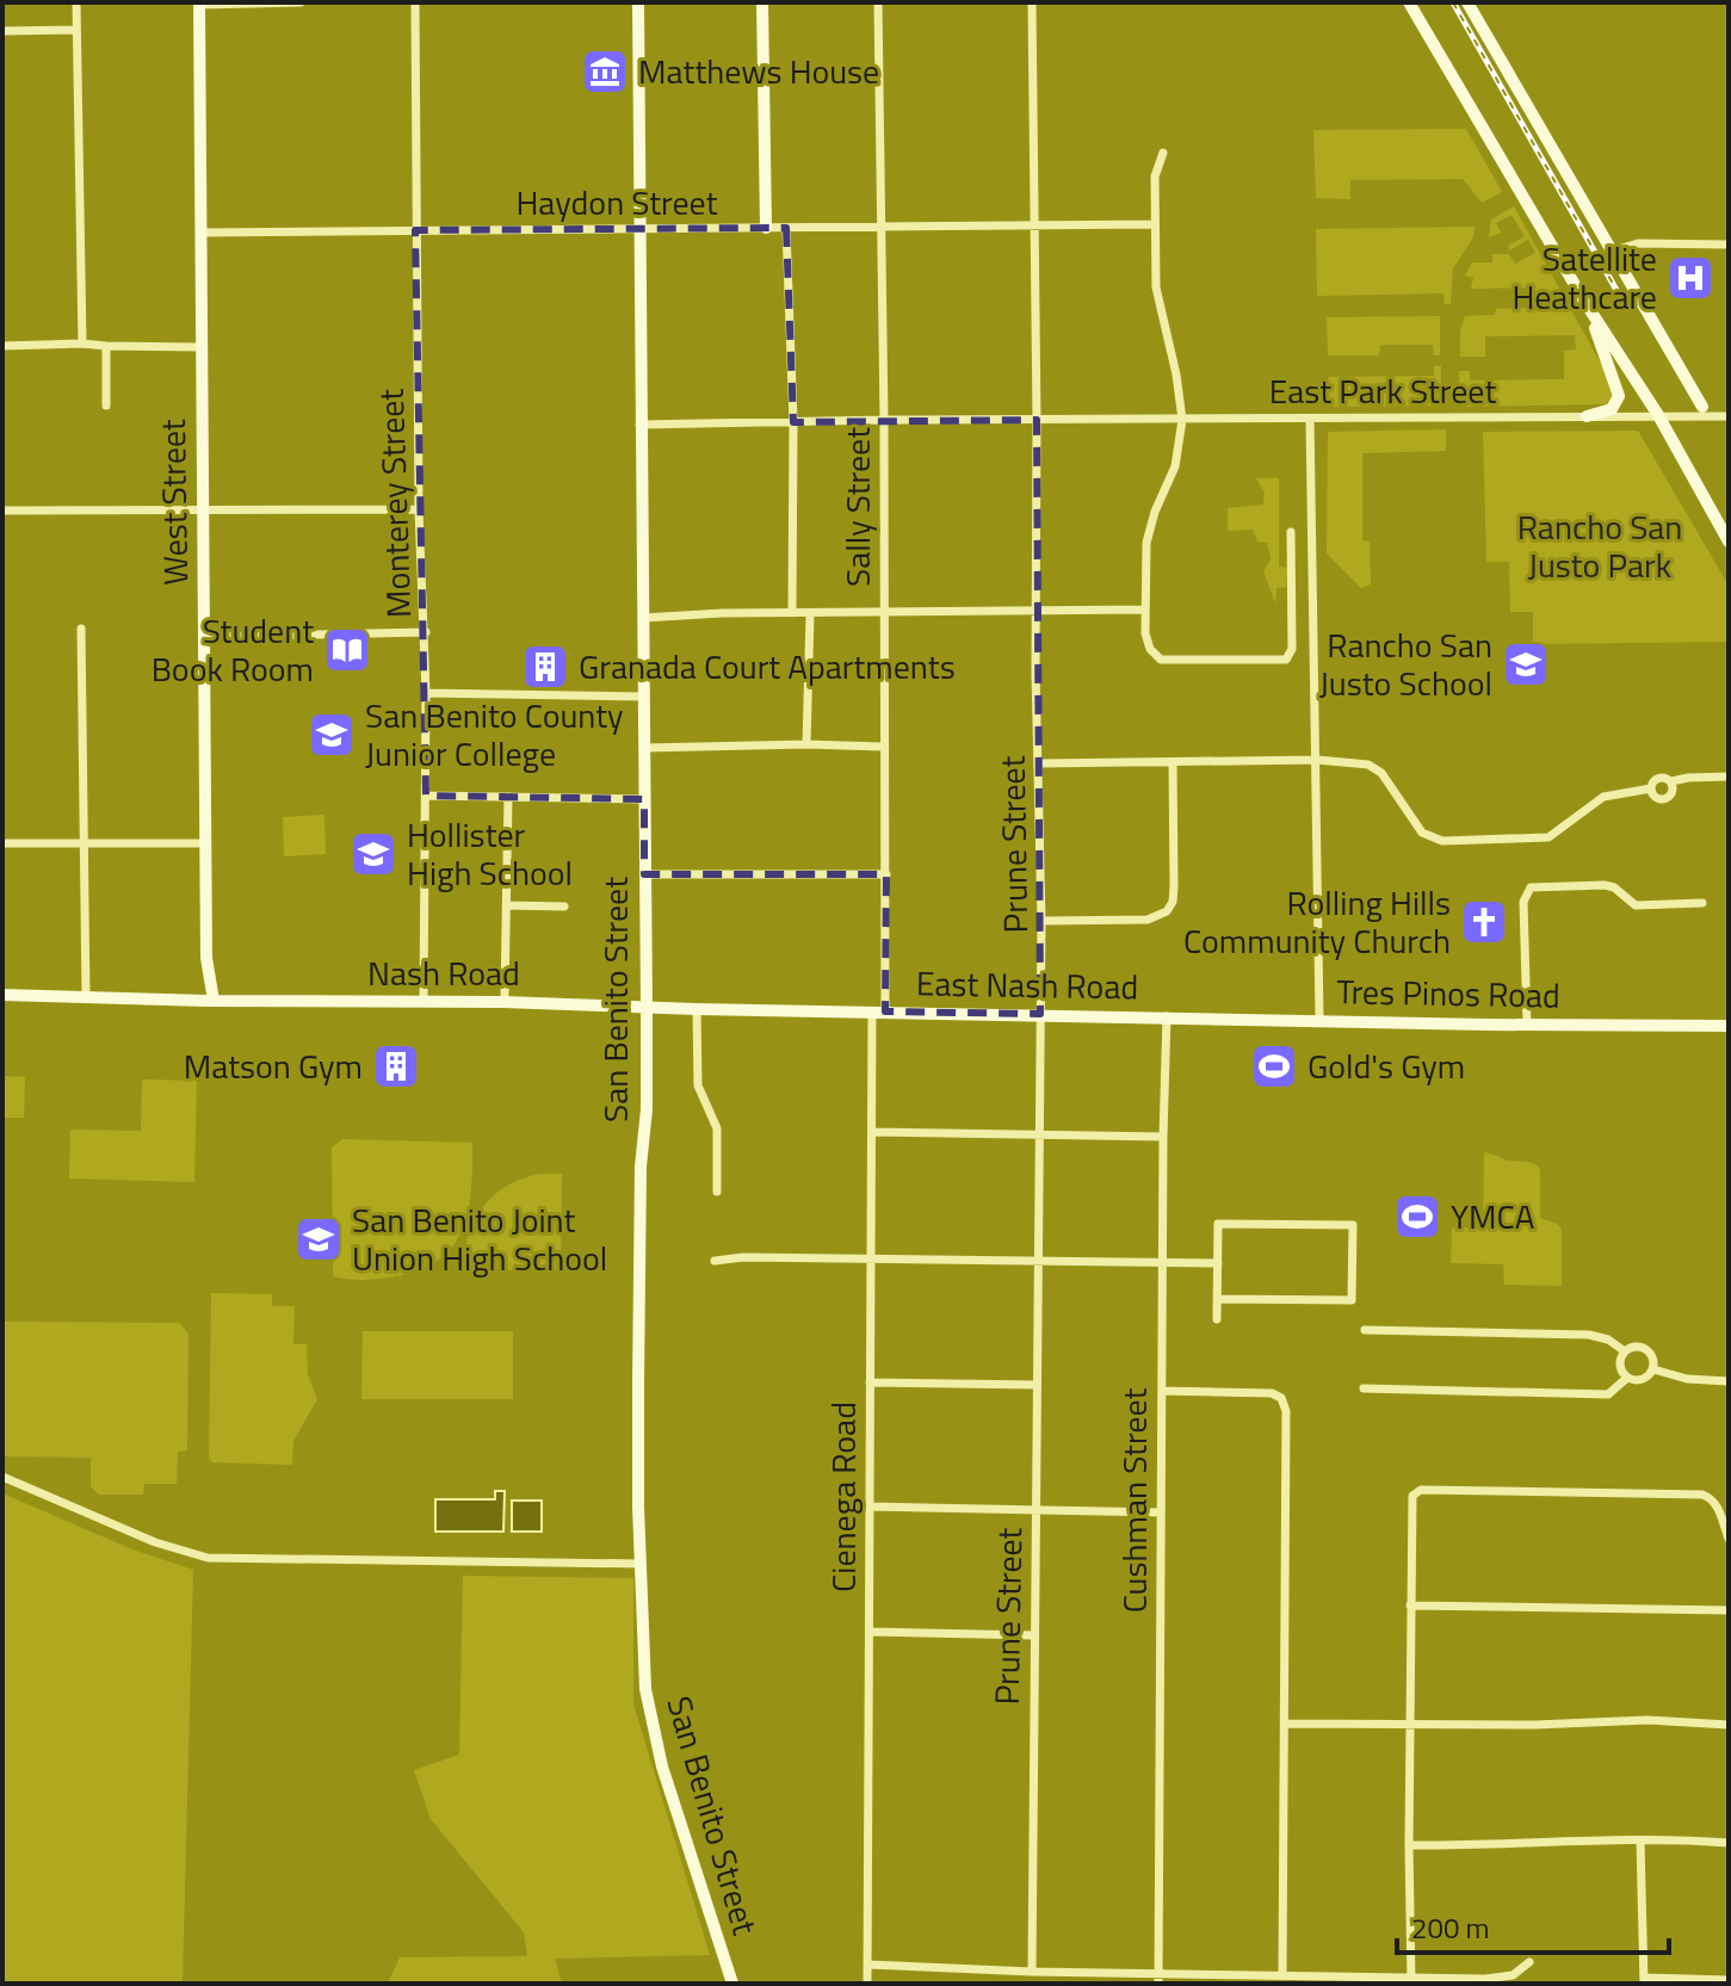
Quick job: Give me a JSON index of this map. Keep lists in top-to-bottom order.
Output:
{
  "streets": {
    "street": [
      "Haydon Street",
      "East Park Street",
      "West Street",
      "Monterey Street",
      "Sally Street",
      "Prune Street",
      "Nash Road",
      "East Nash Road",
      "Tres Pinos Road",
      "San Benito Street",
      "Cienega Road",
      "Cushman Street"
    ]
  },
  "crossings": [
    ["Haydon Street", "West Street"],
    ["Haydon Street", "Monterey Street"],
    ["Haydon Street", "Sally Street"],
    ["Haydon Street", "Prune Street"],
    ["Haydon Street", "San Benito Street"],
    ["East Park Street", "Sally Street"],
    ["East Park Street", "Prune Street"],
    ["East Park Street", "San Benito Street"],
    ["West Street", "Nash Road"],
    ["Monterey Street", "Nash Road"],
    ["Sally Street", "Nash Road"],
    ["Sally Street", "East Nash Road"],
    ["Sally Street", "Cienega Road"],
    ["Prune Street", "East Nash Road"],
    ["Nash Road", "East Nash Road"],
    ["Nash Road", "San Benito Street"],
    ["Nash Road", "Cienega Road"],
    ["East Nash Road", "Tres Pinos Road"],
    ["East Nash Road", "Cienega Road"],
    ["East Nash Road", "Cushman Street"],
    ["Tres Pinos Road", "Cushman Street"]
  ],
  "parks": ["Rancho San Justo Park"],
  "places": {
    "museum": ["Matthews House"],
    "hospital": ["Satellite Heathcare"],
    "library": ["Student Book Room"],
    "school or university": [
      "Rancho San Justo School",
      "San Benito County Junior College",
      "Hollister High School",
      "San Benito Joint Union High School"
    ],
    "building": ["Granada Court Apartments", "Matson Gym"],
    "church": ["Rolling Hills Community Church"],
    "sports": ["Gold's Gym", "YMCA"]
  },
  "scale_bar": "200 m"
}
